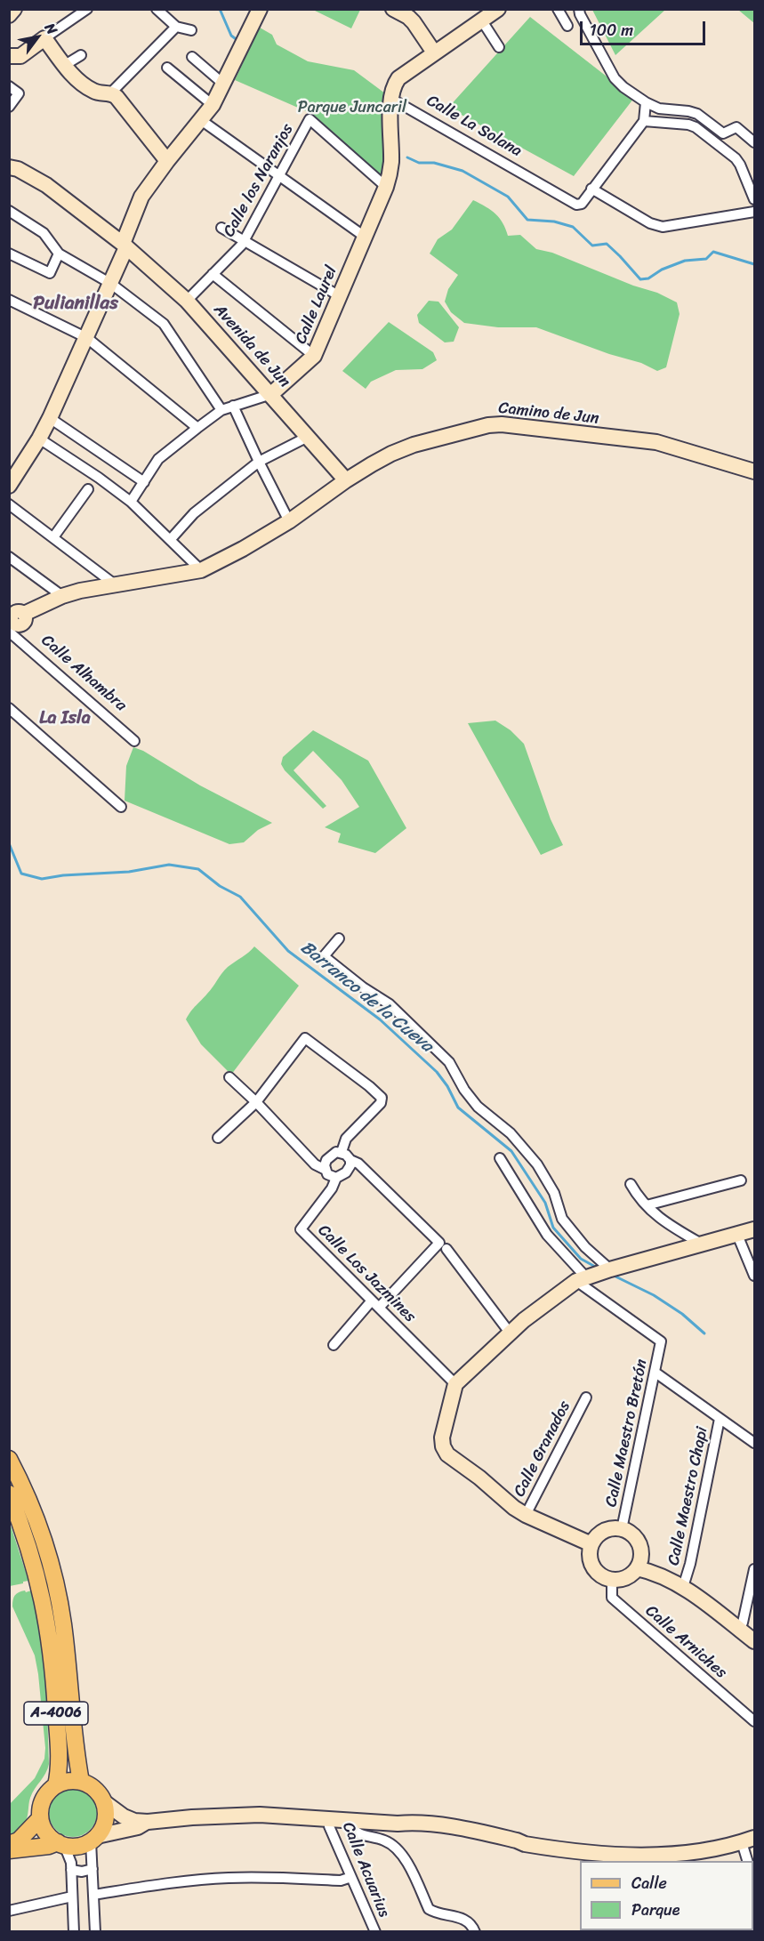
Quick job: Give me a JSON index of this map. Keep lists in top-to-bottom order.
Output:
{
  "streets": {
    "main road": ["A-4006"],
    "street": [
      "Calle La Solana",
      "Calle los Naranjos",
      "Calle Laurel",
      "Avenida de Jun",
      "Camino de Jun",
      "Calle Alhambra",
      "Calle Los Jazmines",
      "Calle Maestro Bretón",
      "Calle Granados",
      "Calle Maestro Chapi",
      "Calle Arniches",
      "Calle Acuarius"
    ]
  },
  "crossings": [
    ["Calle La Solana", "Calle Laurel"],
    ["Calle los Naranjos", "Calle Laurel"],
    ["Calle los Naranjos", "Avenida de Jun"],
    ["Calle Laurel", "Avenida de Jun"],
    ["Avenida de Jun", "Camino de Jun"],
    ["Camino de Jun", "Calle Alhambra"],
    ["Calle Maestro Bretón", "Calle Arniches"]
  ],
  "districts": ["Pulianillas", "La Isla"],
  "water": ["Barranco de la Cueva"],
  "parks": ["Parque Juncaril"],
  "legend": ["Calle", "Parque"],
  "scale_bar": "100 m",
  "north": "top right"
}
